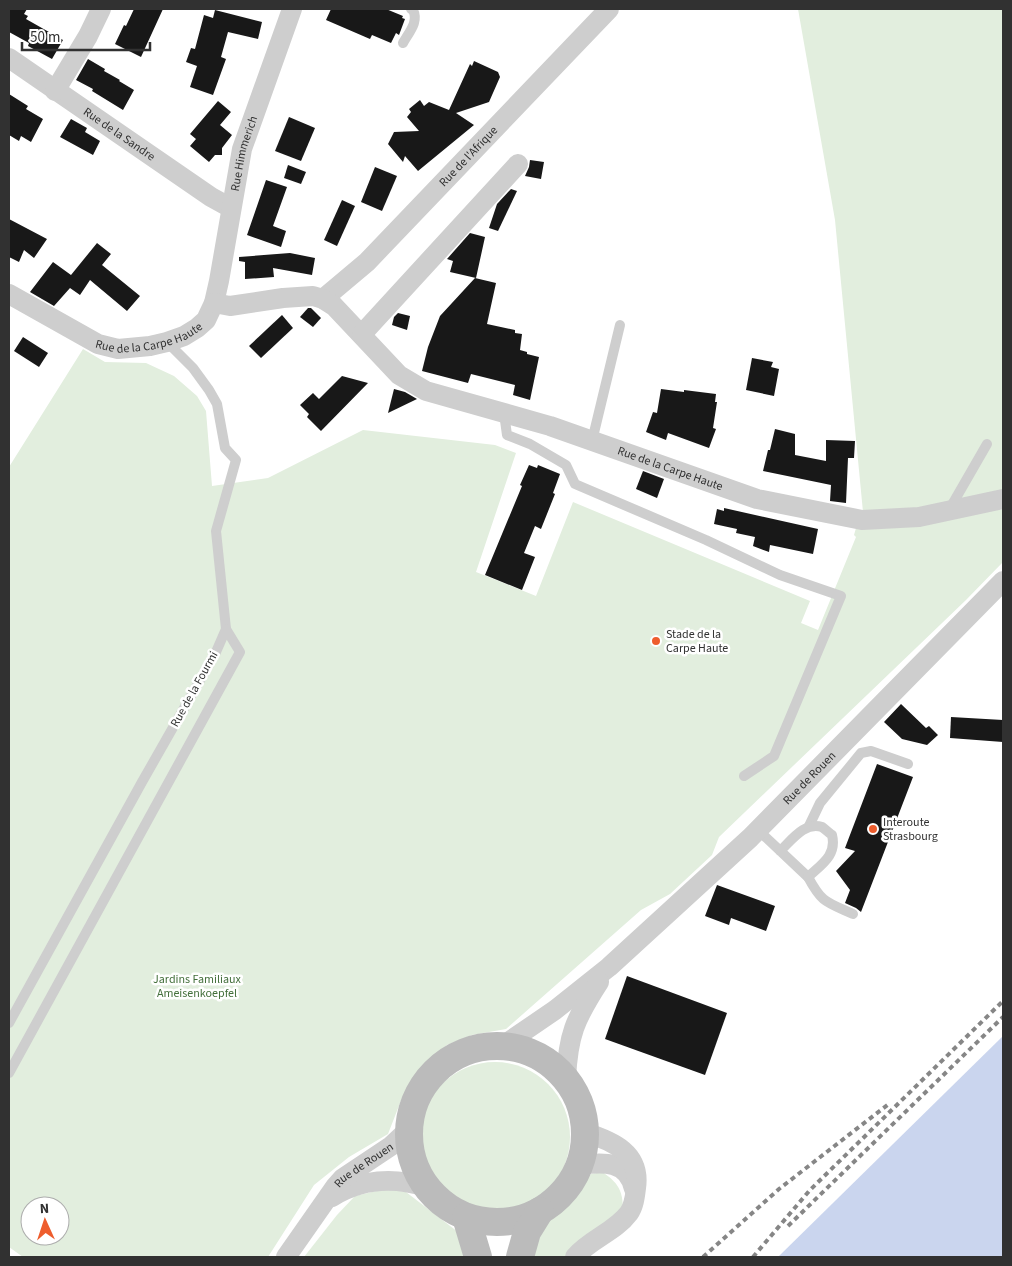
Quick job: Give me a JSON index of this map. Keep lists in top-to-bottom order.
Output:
{
  "streets": {
    "street": [
      "Rue de la Sandre",
      "Rue Himmerich",
      "Rue de l'Afrique",
      "Rue de la Carpe Haute",
      "Rue de Rouen"
    ],
    "lane": ["Rue de la Fourmi"]
  },
  "crossings": [
    ["Rue de la Sandre", "Rue Himmerich"],
    ["Rue Himmerich", "Rue de la Carpe Haute"],
    ["Rue de l'Afrique", "Rue de la Carpe Haute"],
    ["Rue de la Carpe Haute", "Rue de la Fourmi"]
  ],
  "parks": ["Jardins Familiaux Ameisenkoepfel"],
  "places": ["Stade de la Carpe Haute", "Interoute Strasbourg"],
  "scale_bar": "50 m",
  "north": "top"
}
